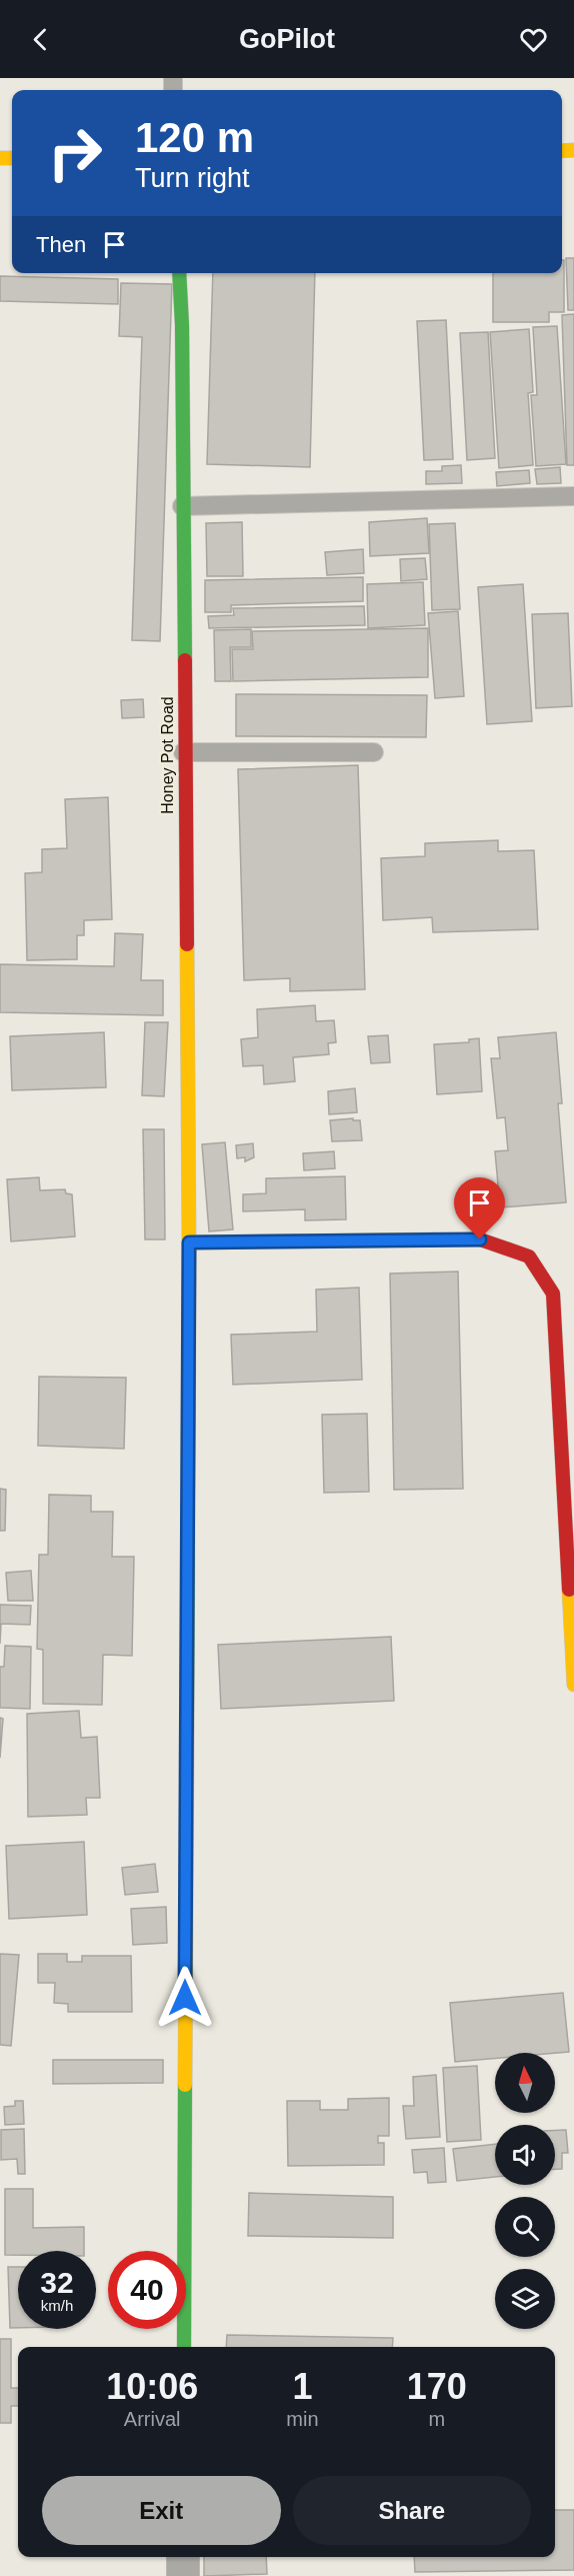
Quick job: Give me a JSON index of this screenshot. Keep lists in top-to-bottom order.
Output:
{
  "streets": {
    "main road": ["Honey Pot Road"]
  },
  "north": "top",
  "page": {
    "header": "GoPilot",
    "turn": ["120 m", "Turn right"],
    "then": "Then",
    "speed": "32 km/h",
    "limit": "40",
    "eta": [
      "10:06",
      "Arrival",
      "1",
      "min",
      "170",
      "m"
    ],
    "buttons": ["Exit", "Share"]
  }
}
